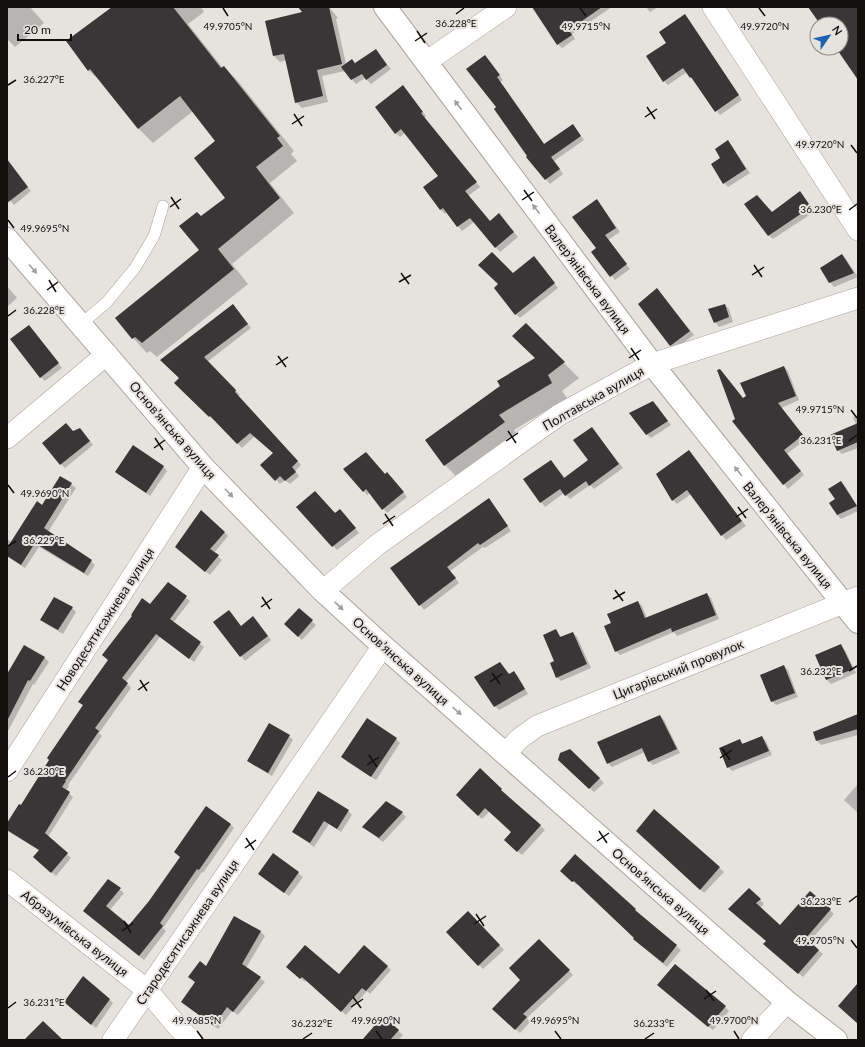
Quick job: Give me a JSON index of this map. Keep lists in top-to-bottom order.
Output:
{
  "streets": {
    "street": [
      "Валер’янівська вулиця",
      "Полтавська вулиця",
      "Основ’янська вулиця",
      "Новодесятисажнева вулиця",
      "Цигарівський провулок",
      "Стародесятисажнева вулиця",
      "Абразумівська вулиця"
    ]
  },
  "crossings": [
    ["Валер’янівська вулиця", "Полтавська вулиця"],
    ["Валер’янівська вулиця", "Цигарівський провулок"],
    ["Полтавська вулиця", "Основ’янська вулиця"],
    ["Основ’янська вулиця", "Новодесятисажнева вулиця"],
    ["Основ’янська вулиця", "Цигарівський провулок"],
    ["Основ’янська вулиця", "Стародесятисажнева вулиця"],
    ["Стародесятисажнева вулиця", "Абразумівська вулиця"]
  ],
  "one_way": ["Валер’янівська вулиця", "Основ’янська вулиця"],
  "scale_bar": "20 m",
  "north": "top right",
  "coordinates": [
    "36.228°E",
    "49.9705°N",
    "49.9715°N",
    "49.9720°N",
    "36.227°E",
    "36.230°E",
    "49.9695°N",
    "36.231°E",
    "49.9690°N",
    "36.229°E",
    "36.232°E",
    "36.233°E",
    "49.9685°N",
    "49.9700°N"
  ]
}
